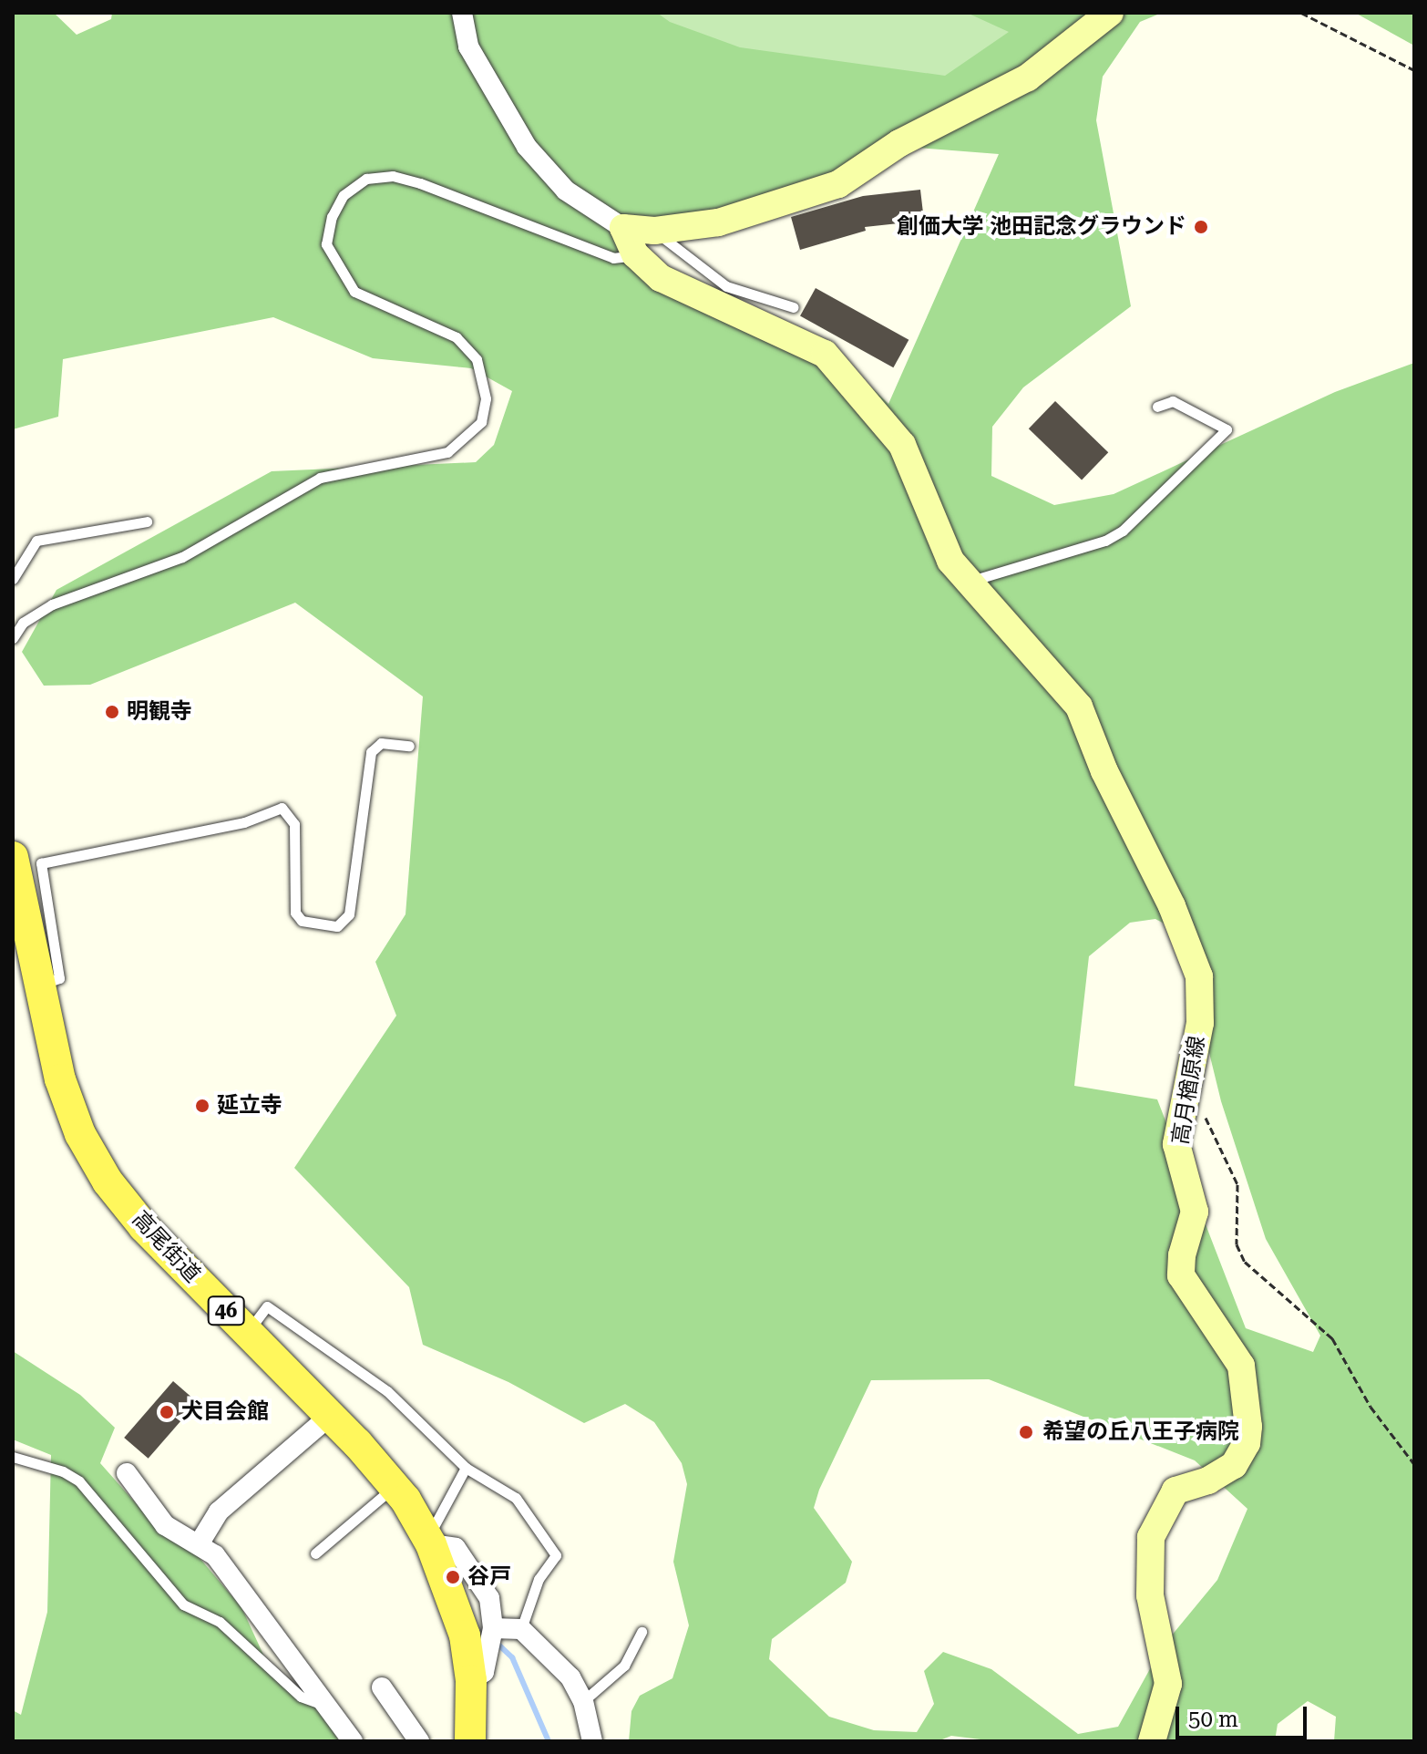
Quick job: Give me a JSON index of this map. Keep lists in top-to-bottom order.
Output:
{
  "streets": {
    "main road": ["高月楢原線", "高尾街道", "46"]
  },
  "places": [
    "創価大学 池田記念グラウンド",
    "明観寺",
    "延立寺",
    "犬目会館",
    "希望の丘八王子病院",
    "谷戸"
  ],
  "scale_bar": "50 m"
}
